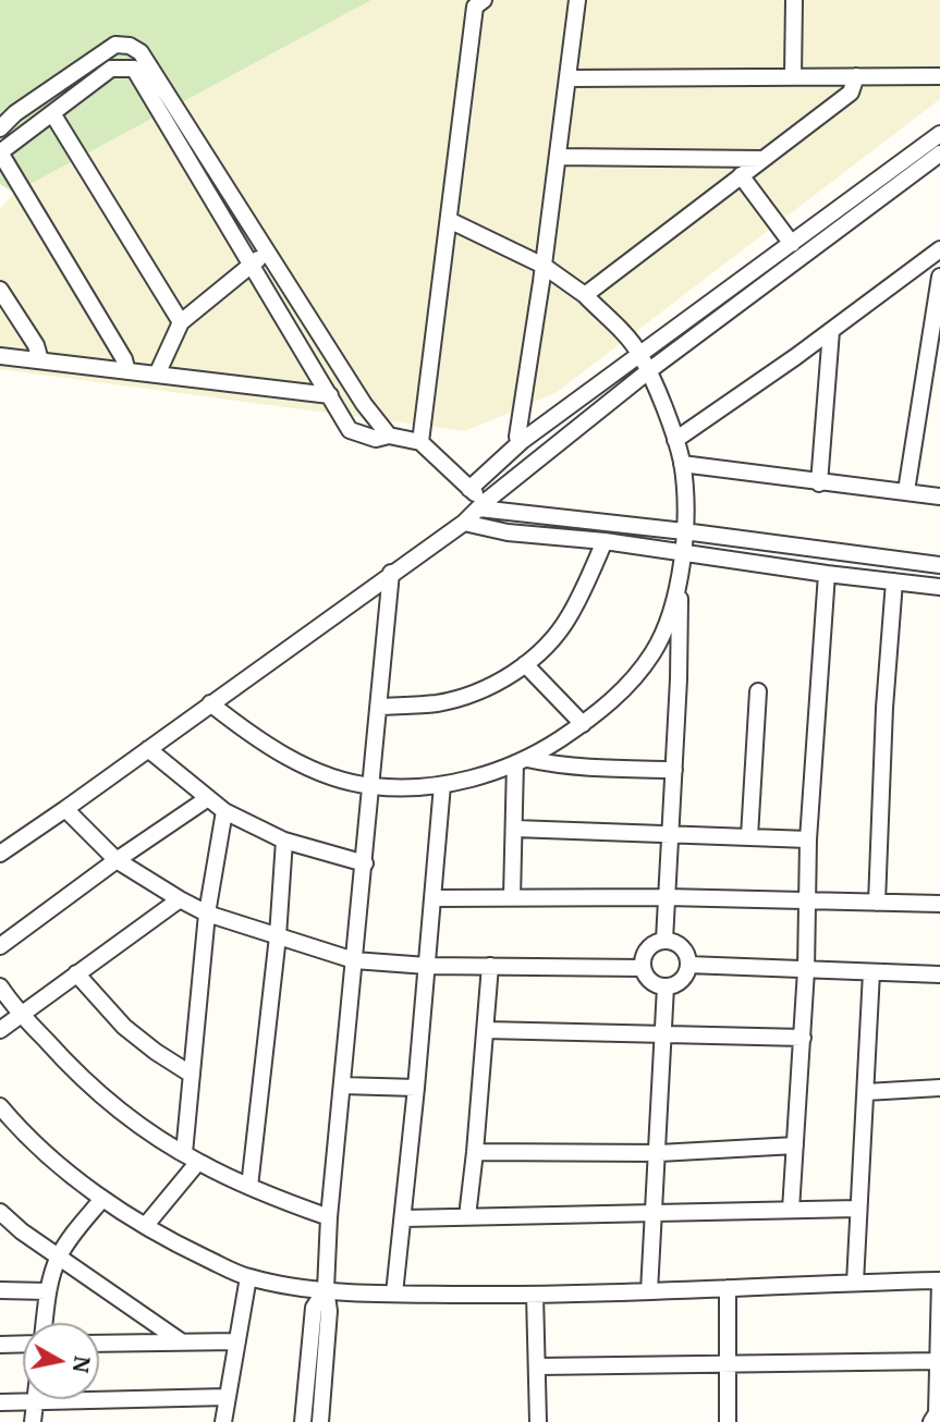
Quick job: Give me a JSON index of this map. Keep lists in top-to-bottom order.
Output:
{
  "north": "right"
}
